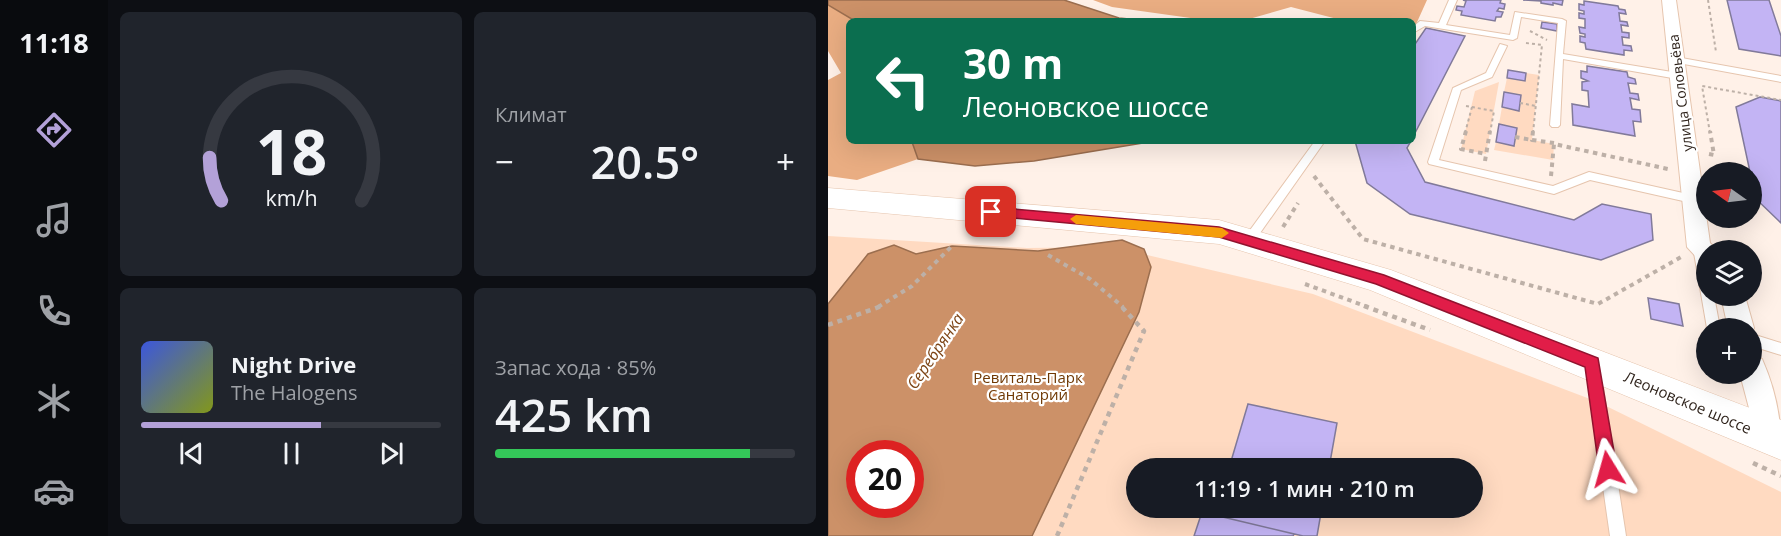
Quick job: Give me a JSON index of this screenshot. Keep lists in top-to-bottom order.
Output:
{
  "streets": {
    "main road": ["Леоновское шоссе"],
    "street": ["улица Соловьёва"]
  },
  "water": ["Серебрянка"],
  "parks": ["Ревиталь-Парк Санаторий"],
  "north": "left",
  "page": {
    "tabs": "11:18",
    "tile": [
      "Климат",
      ["Запас хода · 85%", "425 km"]
    ],
    "turn": ["30 m", "Леоновское шоссе"],
    "heat": ["−", "20.5°", "+"],
    "map_buttons": "+",
    "song": ["Night Drive", "The Halogens"],
    "limit": "20",
    "trip": "11:19 · 1 мин · 210 m",
    "gauge": ["18", "km/h"]
  }
}
